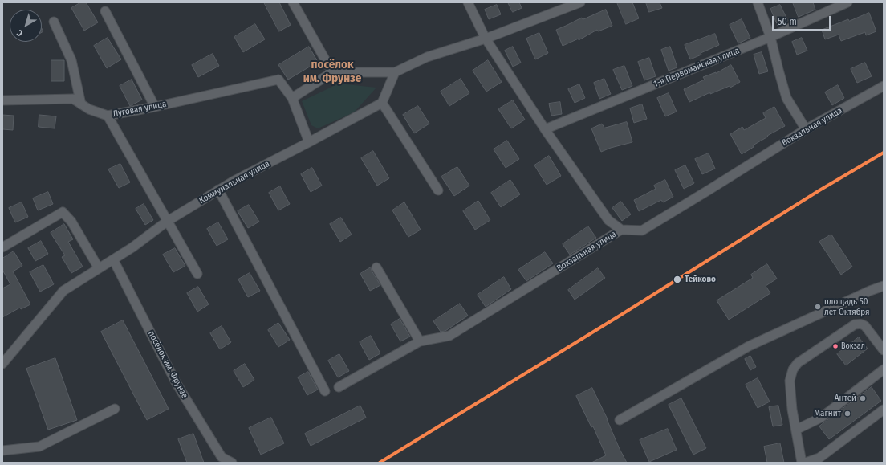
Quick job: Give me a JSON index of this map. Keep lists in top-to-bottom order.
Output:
{
  "streets": {
    "street": [
      "1-я Первомайская улица",
      "Луговая улица",
      "Вокзальная улица",
      "Коммунальная улица",
      "посёлок им. Фрунзе"
    ]
  },
  "crossings": [
    ["Коммунальная улица", "посёлок им. Фрунзе"]
  ],
  "districts": ["посёлок им. Фрунзе"],
  "places": [
    "Тейково",
    "площадь 50 лет Октября",
    "Вокзал",
    "Антей",
    "Магнит"
  ],
  "scale_bar": "50 m",
  "north": "bottom left"
}
